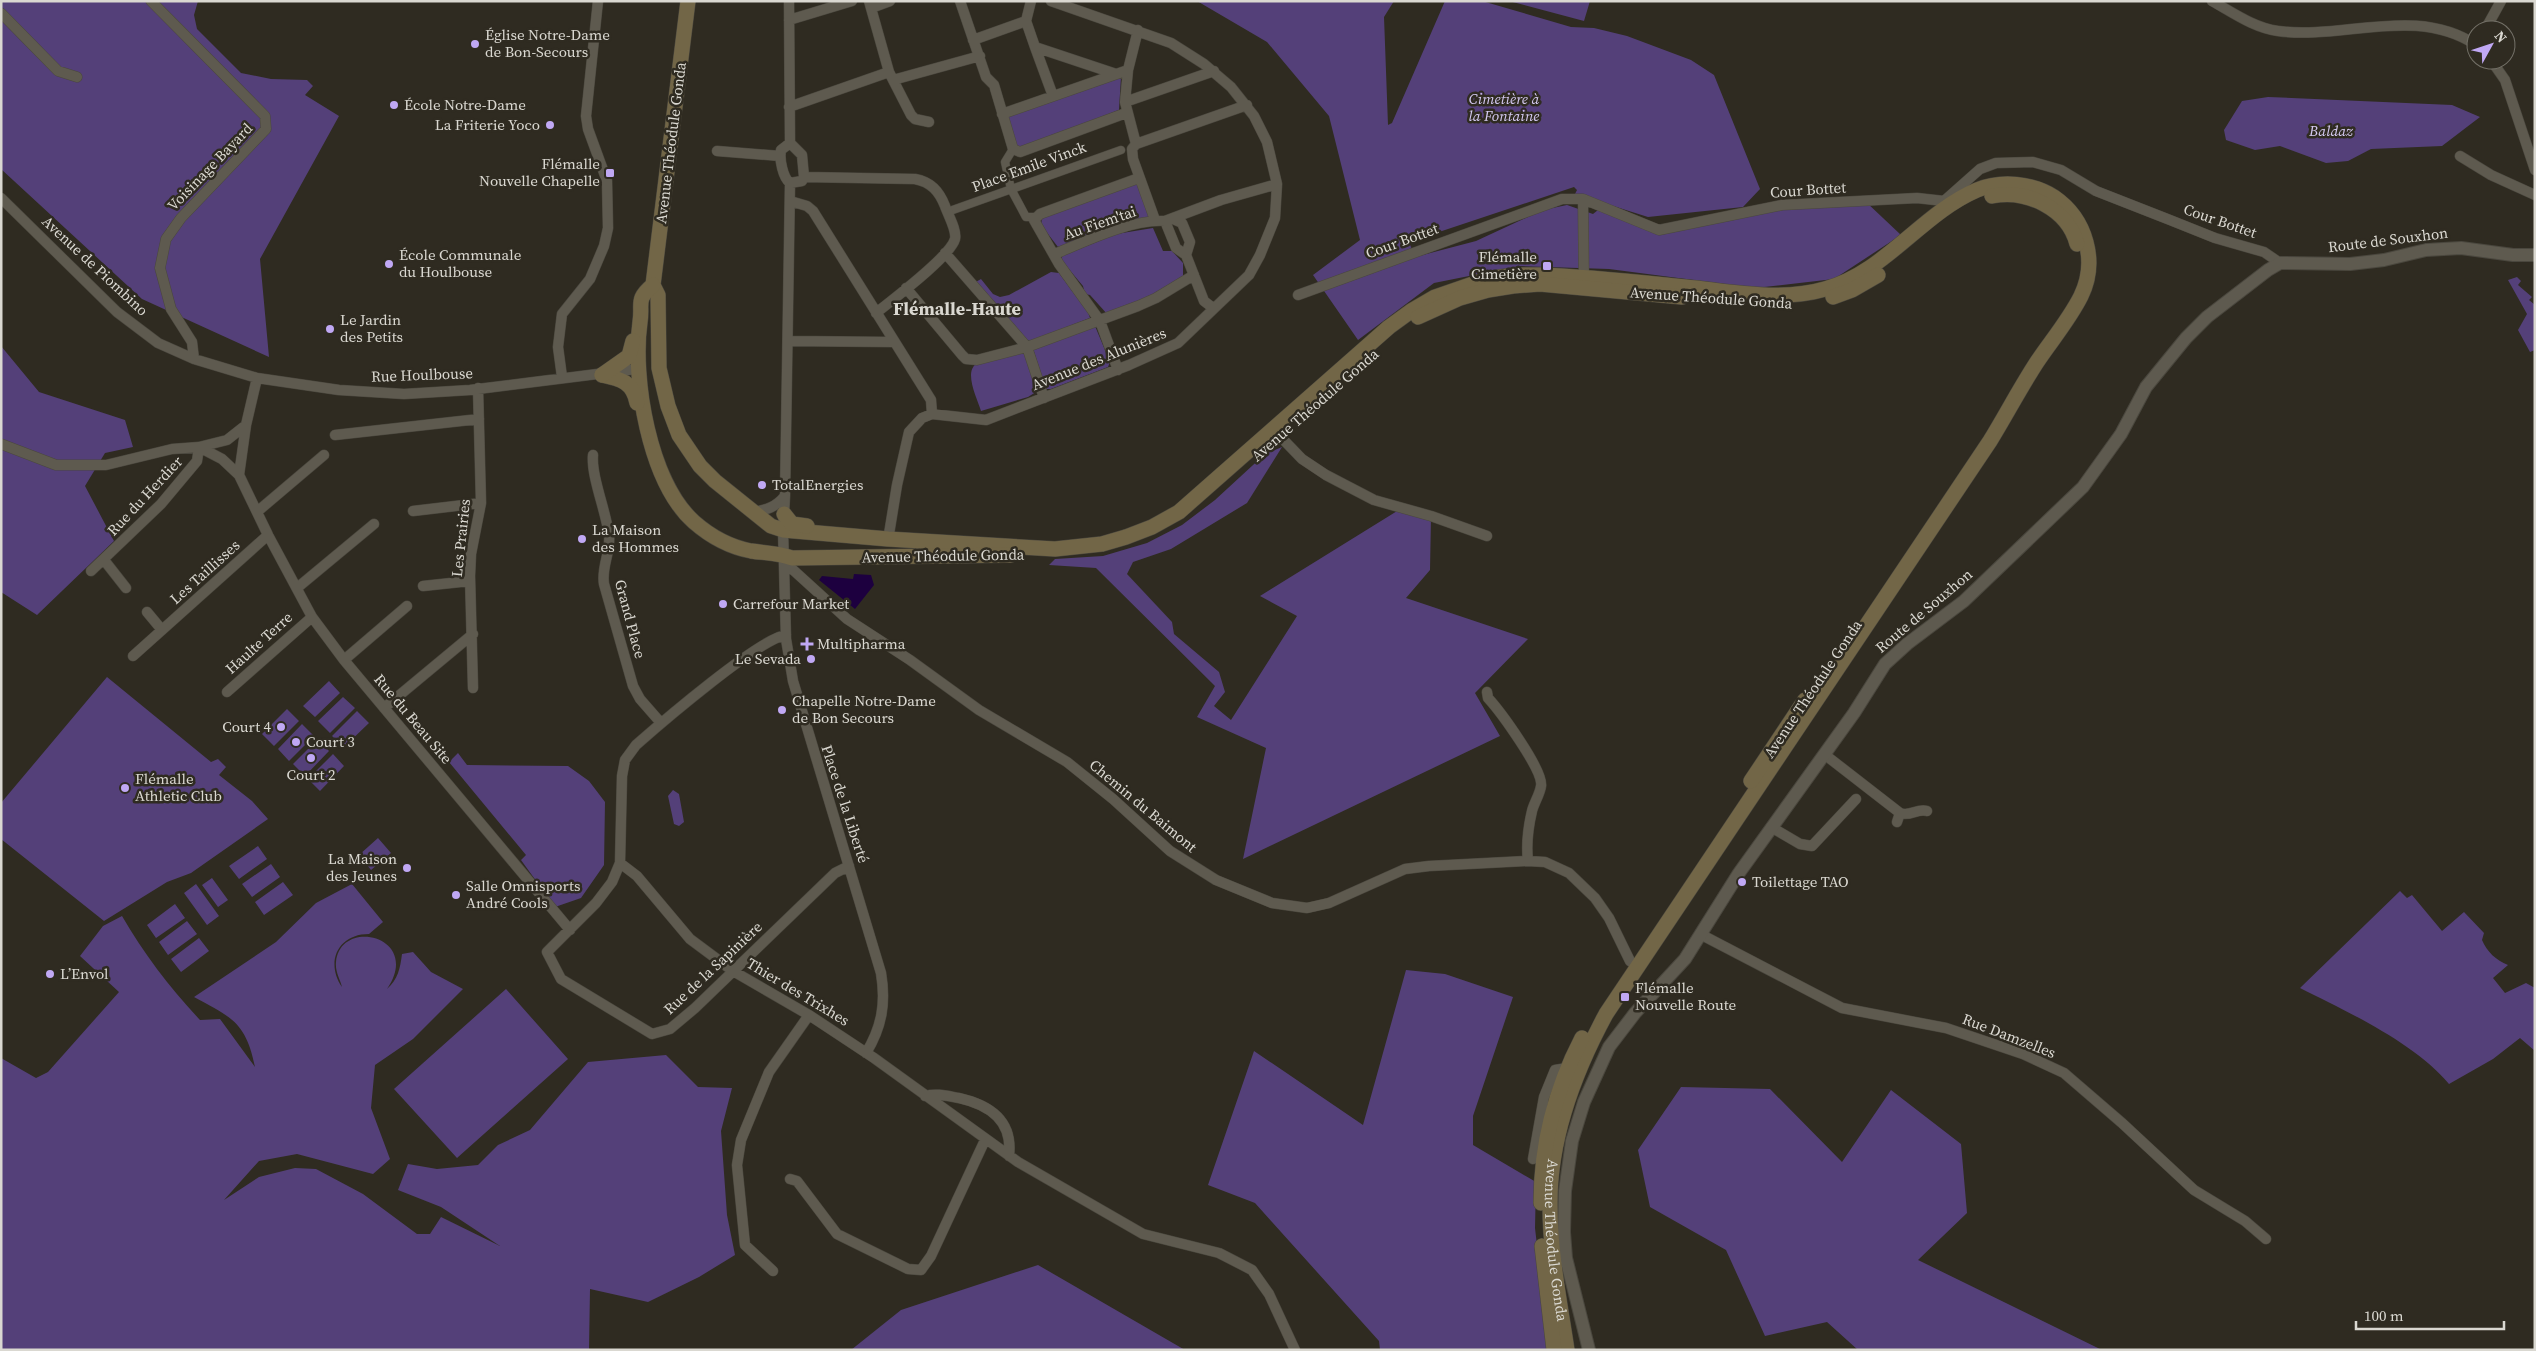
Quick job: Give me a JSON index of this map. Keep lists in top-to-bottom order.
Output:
{
  "streets": {
    "main road": ["Avenue Théodule Gonda"],
    "street": [
      "Voisinage Bayard",
      "Place Emile Vinck",
      "Cour Bottet",
      "Au Fiem'tai",
      "Route de Souxhon",
      "Avenue de Piombino",
      "Avenue des Alunières",
      "Rue Houlbouse",
      "Rue du Herdier",
      "Les Prairies",
      "Les Taillisses",
      "Grand Place",
      "Haulte Terre",
      "Rue du Beau Site",
      "Place de la Liberté",
      "Chemin du Baimont",
      "Rue de la Sapinière",
      "Thier des Trixhes",
      "Rue Damzelles"
    ]
  },
  "crossings": [
    ["Avenue Théodule Gonda", "Rue Houlbouse"],
    ["Avenue Théodule Gonda", "Place de la Liberté"],
    ["Avenue Théodule Gonda", "Chemin du Baimont"],
    ["Voisinage Bayard", "Avenue de Piombino"],
    ["Place Emile Vinck", "Avenue des Alunières"],
    ["Cour Bottet", "Route de Souxhon"],
    ["Au Fiem'tai", "Avenue des Alunières"],
    ["Route de Souxhon", "Rue Damzelles"],
    ["Avenue de Piombino", "Rue Houlbouse"],
    ["Rue Houlbouse", "Les Prairies"],
    ["Les Taillisses", "Rue du Beau Site"],
    ["Haulte Terre", "Rue du Beau Site"],
    ["Rue du Beau Site", "Rue de la Sapinière"],
    ["Place de la Liberté", "Chemin du Baimont"],
    ["Place de la Liberté", "Rue de la Sapinière"],
    ["Place de la Liberté", "Thier des Trixhes"],
    ["Rue de la Sapinière", "Thier des Trixhes"]
  ],
  "districts": ["Flémalle-Haute"],
  "parks": ["Cimetière à la Fontaine", "Baldaz"],
  "places": {
    "other": [
      "Église Notre-Dame de Bon-Secours",
      "École Notre-Dame",
      "La Friterie Yoco",
      "École Communale du Houlbouse",
      "Le Jardin des Petits",
      "TotalEnergies",
      "La Maison des Hommes",
      "Carrefour Market",
      "Le Sevada",
      "Chapelle Notre-Dame de Bon Secours",
      "Court 4",
      "Court 3",
      "Court 2",
      "Flémalle Athletic Club",
      "La Maison des Jeunes",
      "Toilettage TAO",
      "Salle Omnisports André Cools",
      "L’Envol"
    ],
    "transit": ["Flémalle Nouvelle Chapelle", "Flémalle Cimetière", "Flémalle Nouvelle Route"],
    "health": ["Multipharma"]
  },
  "scale_bar": "100 m",
  "north": "top right"
}
